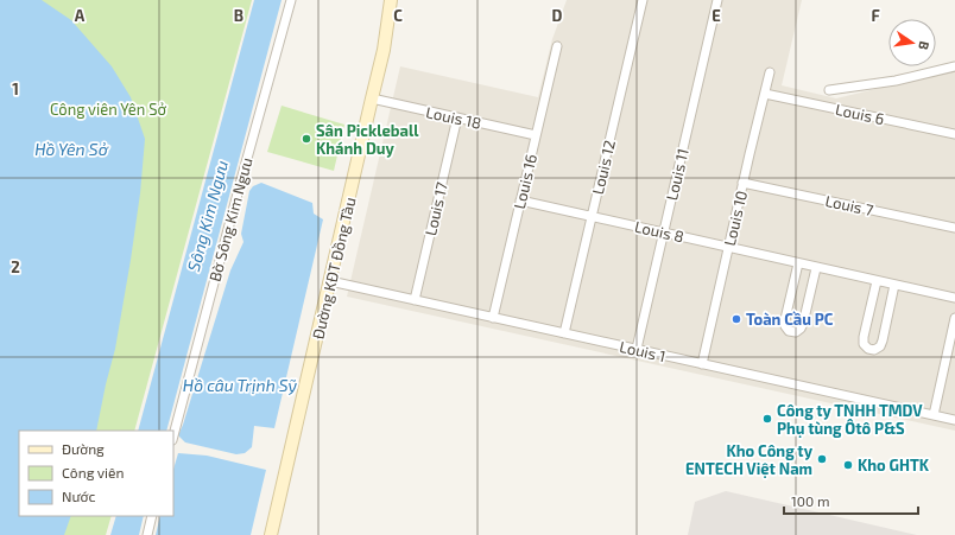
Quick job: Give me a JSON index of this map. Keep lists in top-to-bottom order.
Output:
{
  "streets": {
    "main road": ["Đường KĐT Đồng Tàu"],
    "street": [
      "Louis 6",
      "Louis 18",
      "Louis 12",
      "Louis 11",
      "Louis 16",
      "Louis 7",
      "Louis 17",
      "Louis 10",
      "Bờ Sông Kim Ngưu",
      "Louis 8",
      "Louis 1"
    ]
  },
  "crossings": [
    ["Louis 6", "Louis 10"],
    ["Louis 18", "Louis 16"],
    ["Louis 18", "Louis 17"],
    ["Louis 18", "Đường KĐT Đồng Tàu"],
    ["Louis 12", "Louis 8"],
    ["Louis 12", "Louis 1"],
    ["Louis 11", "Louis 8"],
    ["Louis 11", "Louis 1"],
    ["Louis 16", "Louis 8"],
    ["Louis 16", "Louis 1"],
    ["Louis 7", "Louis 10"],
    ["Louis 17", "Louis 1"],
    ["Louis 10", "Louis 8"],
    ["Louis 10", "Louis 1"],
    ["Đường KĐT Đồng Tàu", "Louis 1"]
  ],
  "water": ["Hồ Yên Sở", "Sông Kim Ngưu", "Hồ câu Trịnh Sỹ"],
  "parks": ["Công viên Yên Sở"],
  "places": [
    "Sân Pickleball Khánh Duy",
    "Toàn Cầu PC",
    "Công ty TNHH TMDV Phụ tùng Ôtô P&S",
    "Kho Công ty ENTECH Việt Nam",
    "Kho GHTK"
  ],
  "legend": ["Đường", "Công viên", "Nước"],
  "scale_bar": "100 m",
  "north": "right",
  "grid": {
    "columns": [
      "A",
      "B",
      "C",
      "D",
      "E",
      "F"
    ],
    "rows": ["1", "2"]
  }
}
